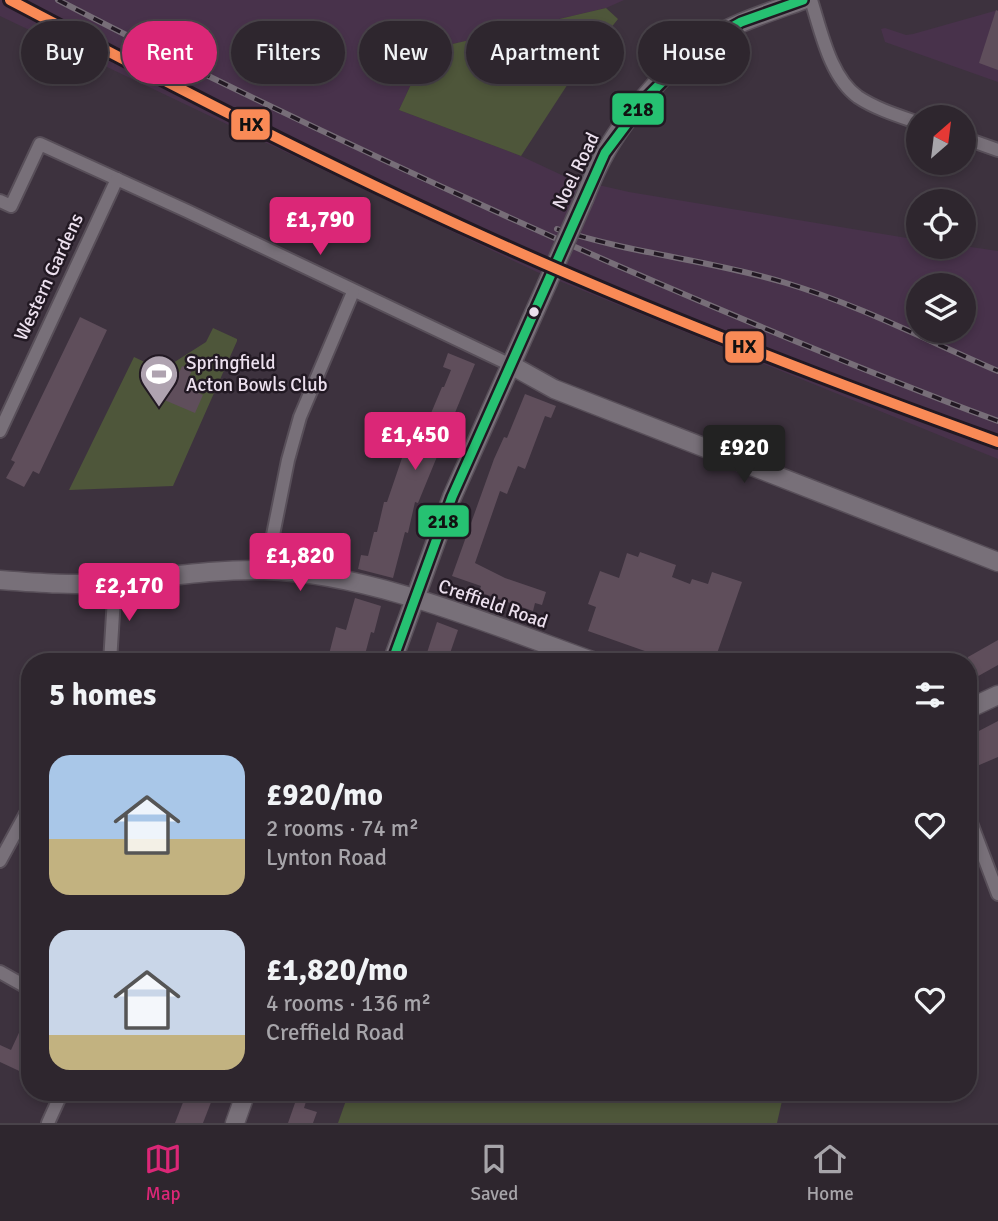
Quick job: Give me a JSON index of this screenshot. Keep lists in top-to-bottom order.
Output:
{
  "streets": {
    "street": ["Noel Road", "Western Gardens", "Creffield Road"]
  },
  "crossings": [
    ["Noel Road", "Creffield Road"]
  ],
  "places": {
    "sports": ["Springfield Acton Bowls Club"]
  },
  "lines": ["transit line HX", "transit line 218"],
  "north": "top right",
  "page": {
    "chip": [
      "Buy",
      "Rent",
      "Filters",
      "New",
      "Apartment",
      "House"
    ],
    "price": [
      "£1,790",
      "£1,450",
      "£920",
      "£1,820",
      "£2,170"
    ],
    "heading": "5 homes",
    "list": [
      {
        "name": "£920/mo",
        "note": "2 rooms · 74 m² · Lynton Road"
      },
      {
        "name": "£1,820/mo",
        "note": "4 rooms · 136 m² · Creffield Road"
      }
    ],
    "tabs": ["Map", "Saved", "Home"]
  }
}
